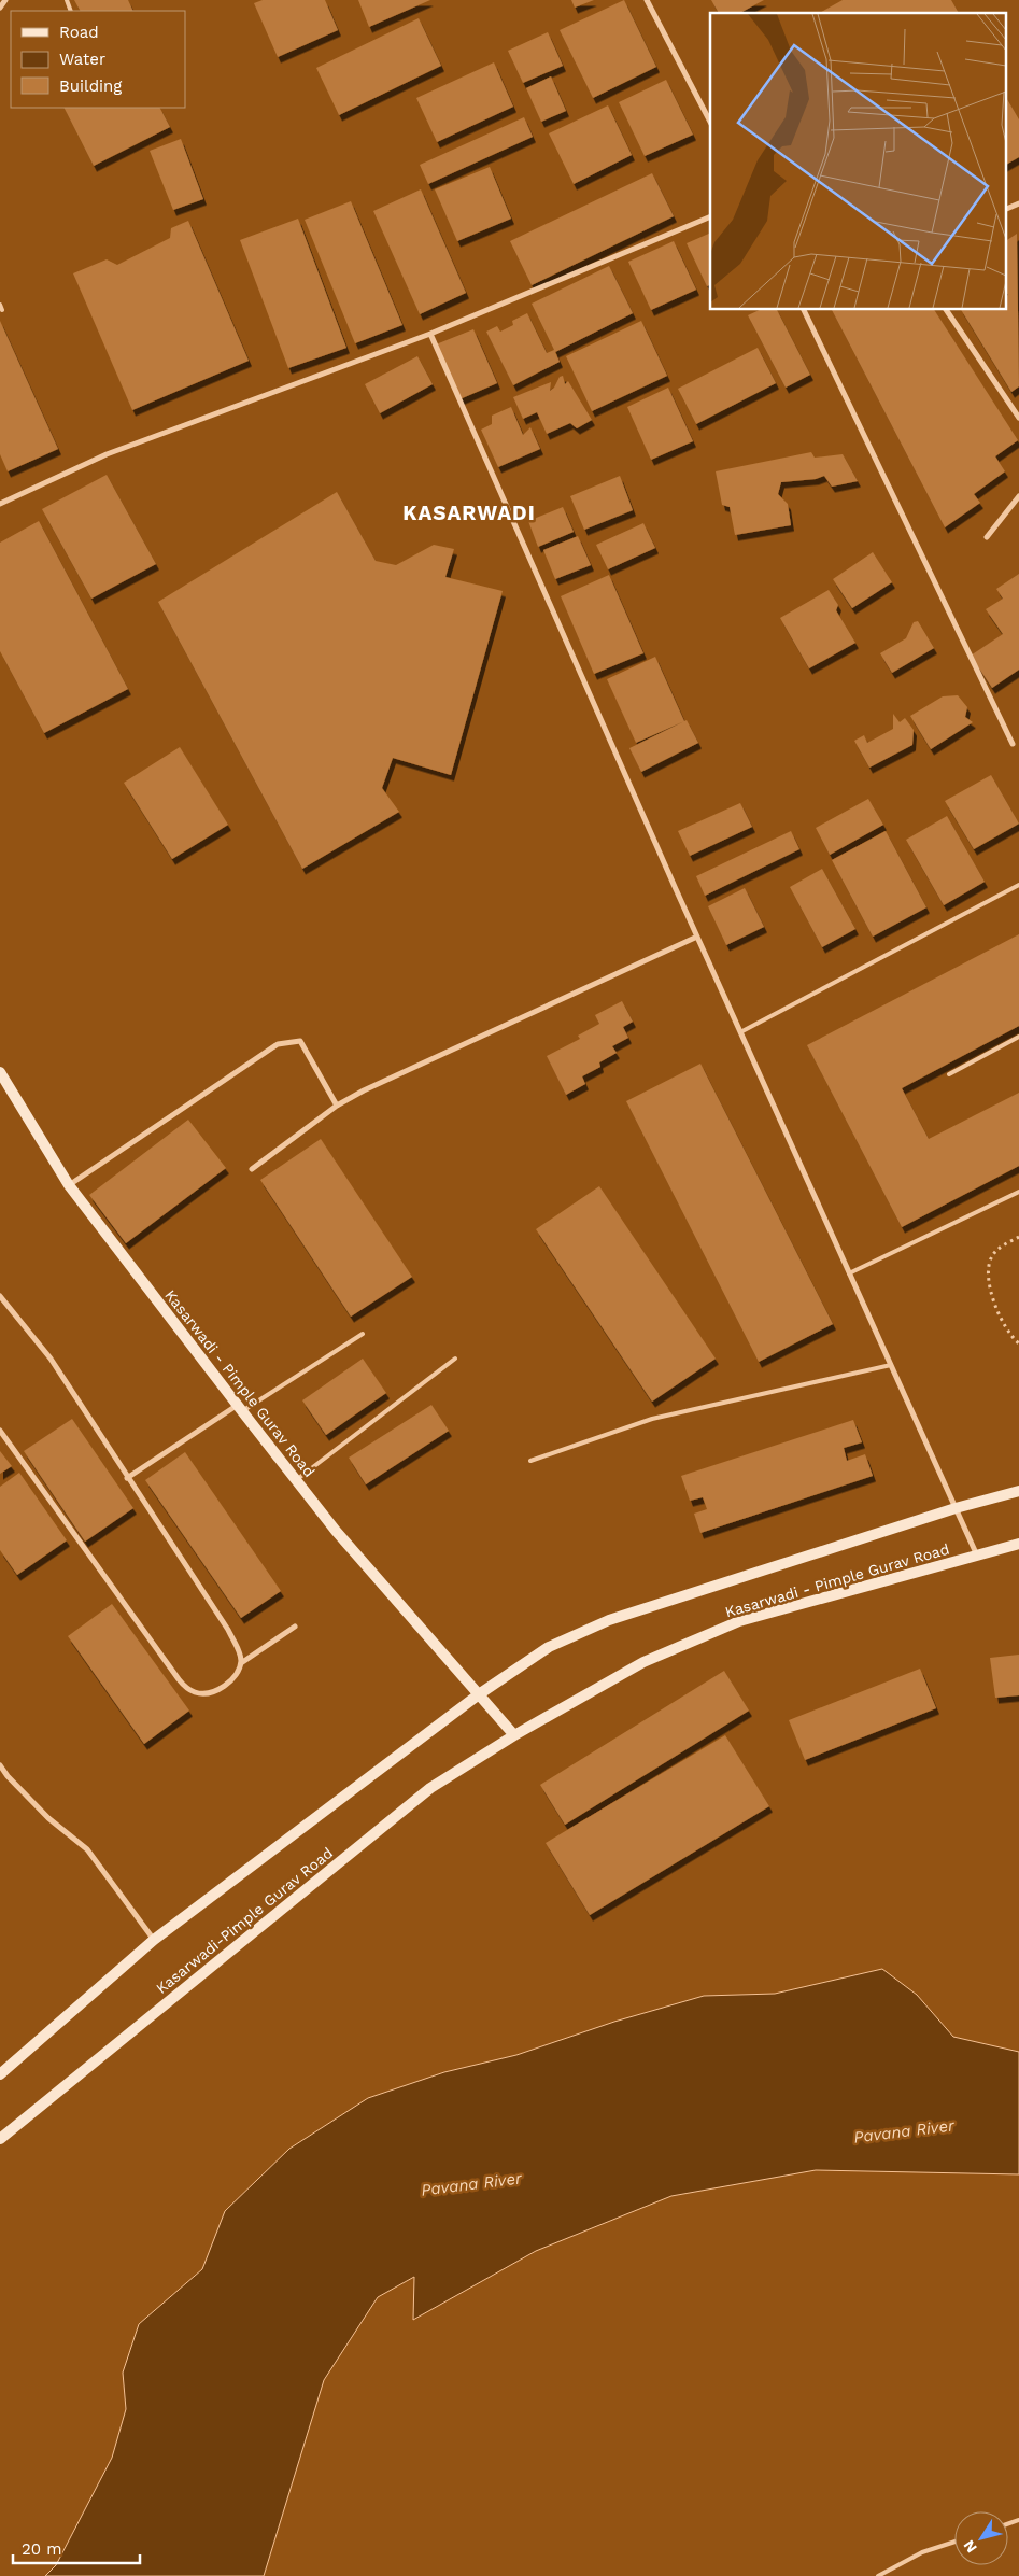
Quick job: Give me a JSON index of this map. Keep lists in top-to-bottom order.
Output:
{
  "streets": {
    "street": ["Kasarwadi - Pimple Gurav Road", "Kasarwadi-Pimple Gurav Road"]
  },
  "crossings": [
    ["Kasarwadi - Pimple Gurav Road", "Kasarwadi-Pimple Gurav Road"]
  ],
  "districts": ["KASARWADI"],
  "water": ["Pavana River"],
  "legend": ["Road", "Water", "Building"],
  "scale_bar": "20 m",
  "north": "bottom left"
}
